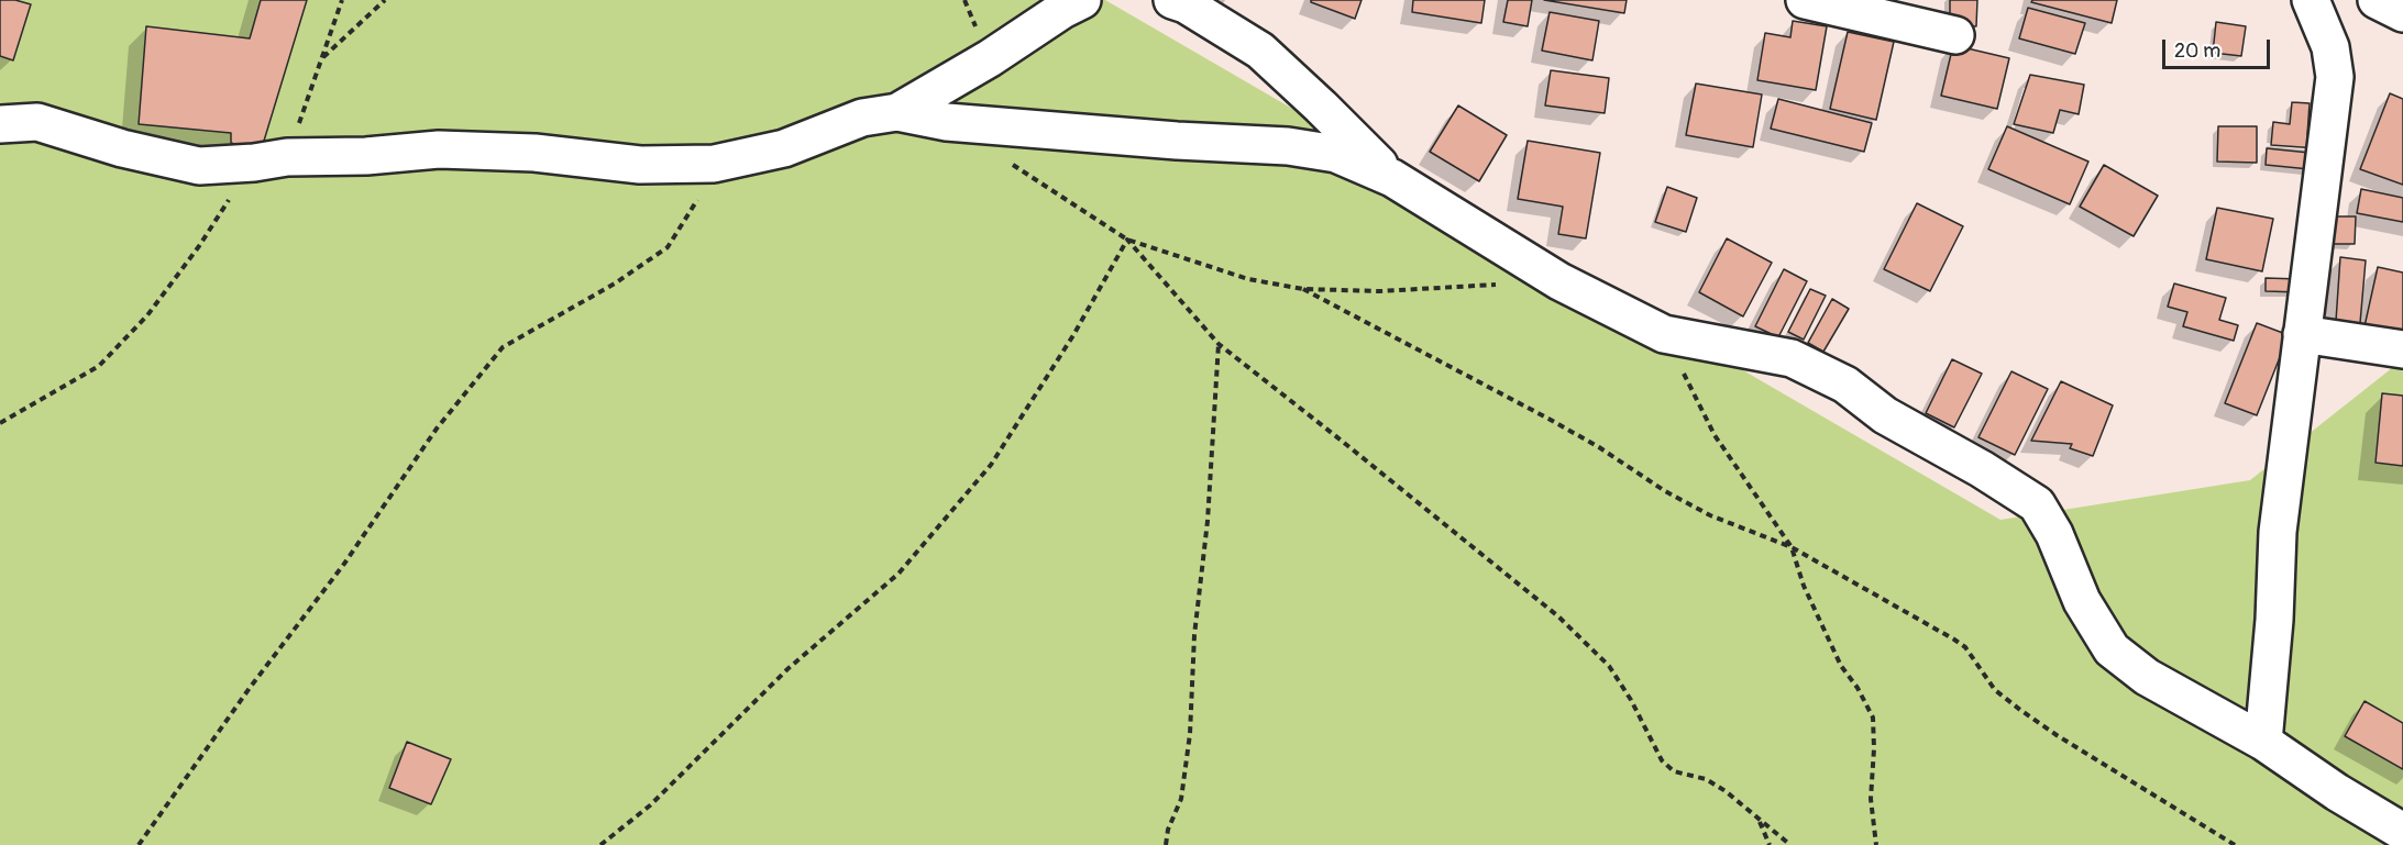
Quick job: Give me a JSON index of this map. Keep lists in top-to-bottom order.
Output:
{
  "scale_bar": "20 m"
}
